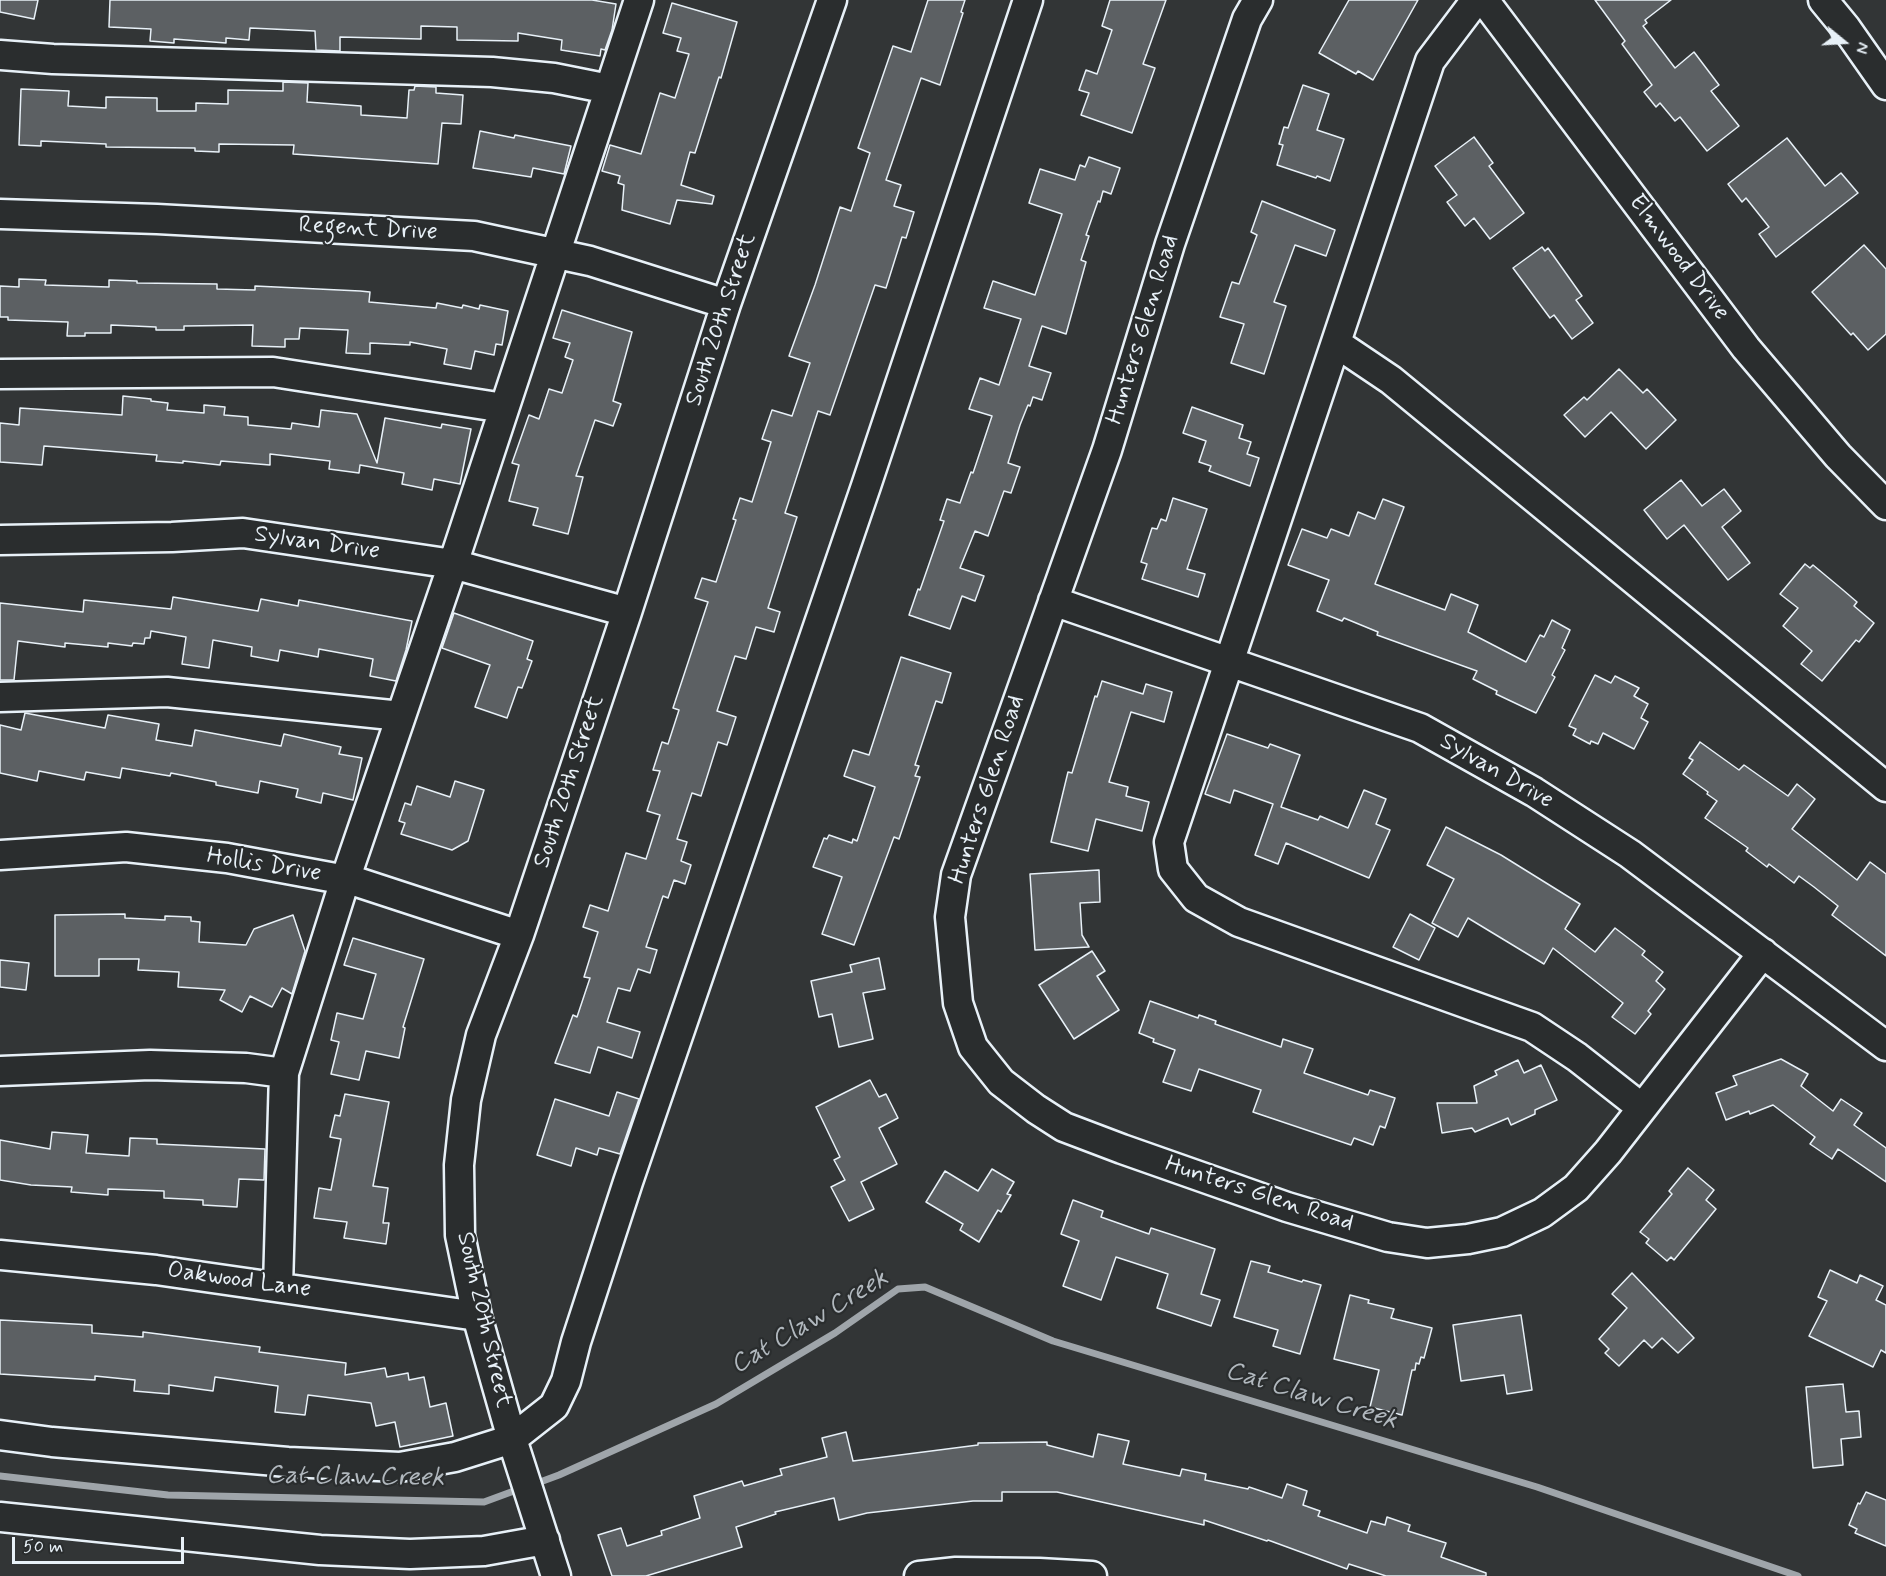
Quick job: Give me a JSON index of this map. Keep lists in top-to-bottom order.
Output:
{
  "streets": {
    "street": [
      "Regent Drive",
      "Elmwood Drive",
      "South 20th Street",
      "Hunters Glen Road",
      "Sylvan Drive",
      "Hollis Drive",
      "Oakwood Lane"
    ]
  },
  "crossings": [
    ["Regent Drive", "South 20th Street"],
    ["South 20th Street", "Sylvan Drive"],
    ["South 20th Street", "Hollis Drive"],
    ["South 20th Street", "Oakwood Lane"],
    ["Hunters Glen Road", "Sylvan Drive"]
  ],
  "water": ["Cat Claw Creek"],
  "scale_bar": "50 m",
  "north": "right"
}
